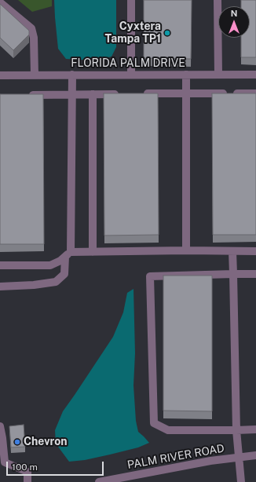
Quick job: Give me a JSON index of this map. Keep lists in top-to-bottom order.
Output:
{
  "streets": {
    "street": ["FLORIDA PALM DRIVE", "PALM RIVER ROAD"]
  },
  "places": ["Cyxtera Tampa TP1", "Chevron"],
  "scale_bar": "100 m",
  "north": "top"
}
